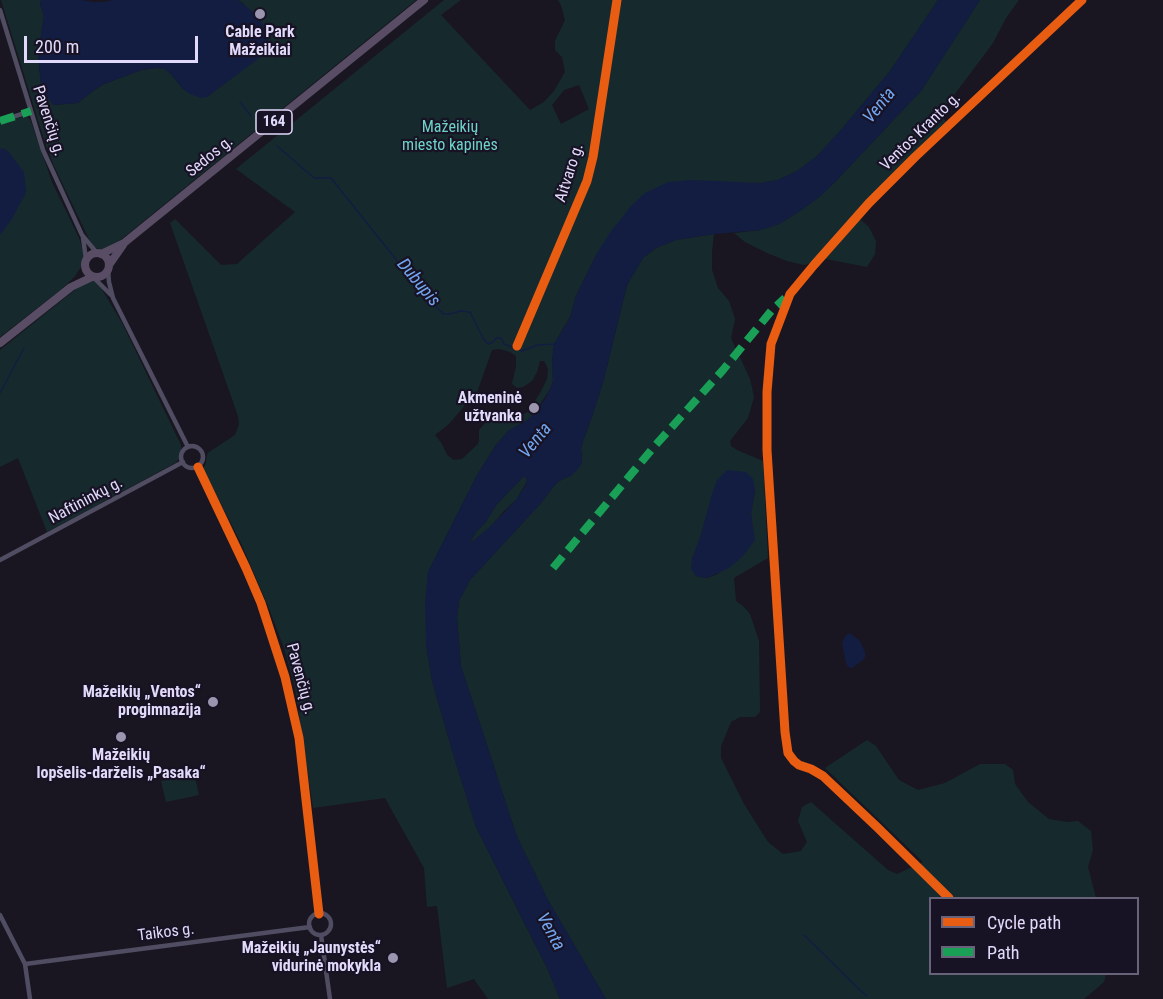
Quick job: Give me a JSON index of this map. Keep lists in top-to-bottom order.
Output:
{
  "streets": {
    "main road": ["164", "Sedos g."],
    "street": [
      "Pavenčių g.",
      "Ventos Kranto g.",
      "Aitvaro g.",
      "Naftininkų g.",
      "Taikos g."
    ]
  },
  "crossings": [
    ["Pavenčių g.", "164"],
    ["Pavenčių g.", "Sedos g."],
    ["Pavenčių g.", "Naftininkų g."],
    ["Pavenčių g.", "Taikos g."],
    ["164", "Sedos g."]
  ],
  "water": ["Venta", "Dubupis"],
  "parks": ["Mažeikių miesto kapinės"],
  "places": [
    "Cable Park Mažeikiai",
    "Akmeninė užtvanka",
    "Mažeikių „Ventos“ progimnazija",
    "Mažeikių lopšelis-darželis „Pasaka“",
    "Mažeikių „Jaunystės“ vidurinė mokykla"
  ],
  "legend": ["Cycle path", "Path"],
  "scale_bar": "200 m"
}
